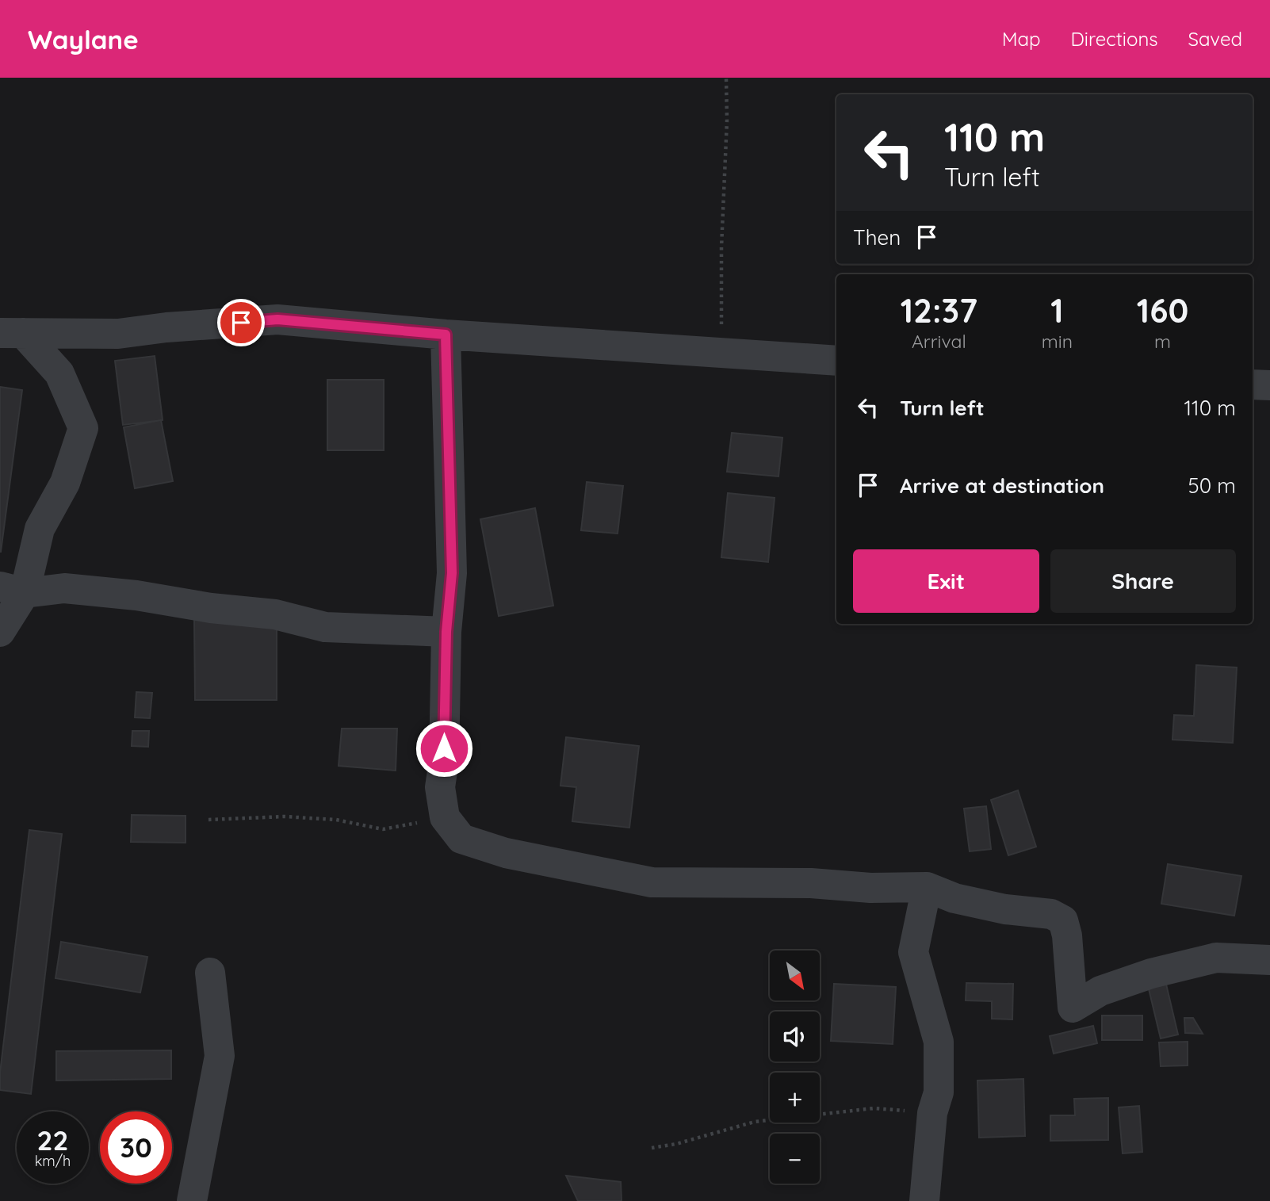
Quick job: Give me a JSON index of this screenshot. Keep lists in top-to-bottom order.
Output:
{
  "north": "bottom right",
  "page": {
    "header": "Waylane",
    "nav": ["Map", "Directions", "Saved"],
    "turn": ["110 m", "Turn left"],
    "then": "Then",
    "eta": [
      "12:37",
      "Arrival",
      "1",
      "min",
      "160",
      "m"
    ],
    "list": [
      {
        "name": "Turn left",
        "value": "110 m"
      },
      {
        "name": "Arrive at destination",
        "value": "50 m"
      }
    ],
    "buttons": ["Exit", "Share"],
    "map_buttons": ["+", "−"],
    "speed": "22 km/h",
    "limit": "30"
  }
}
